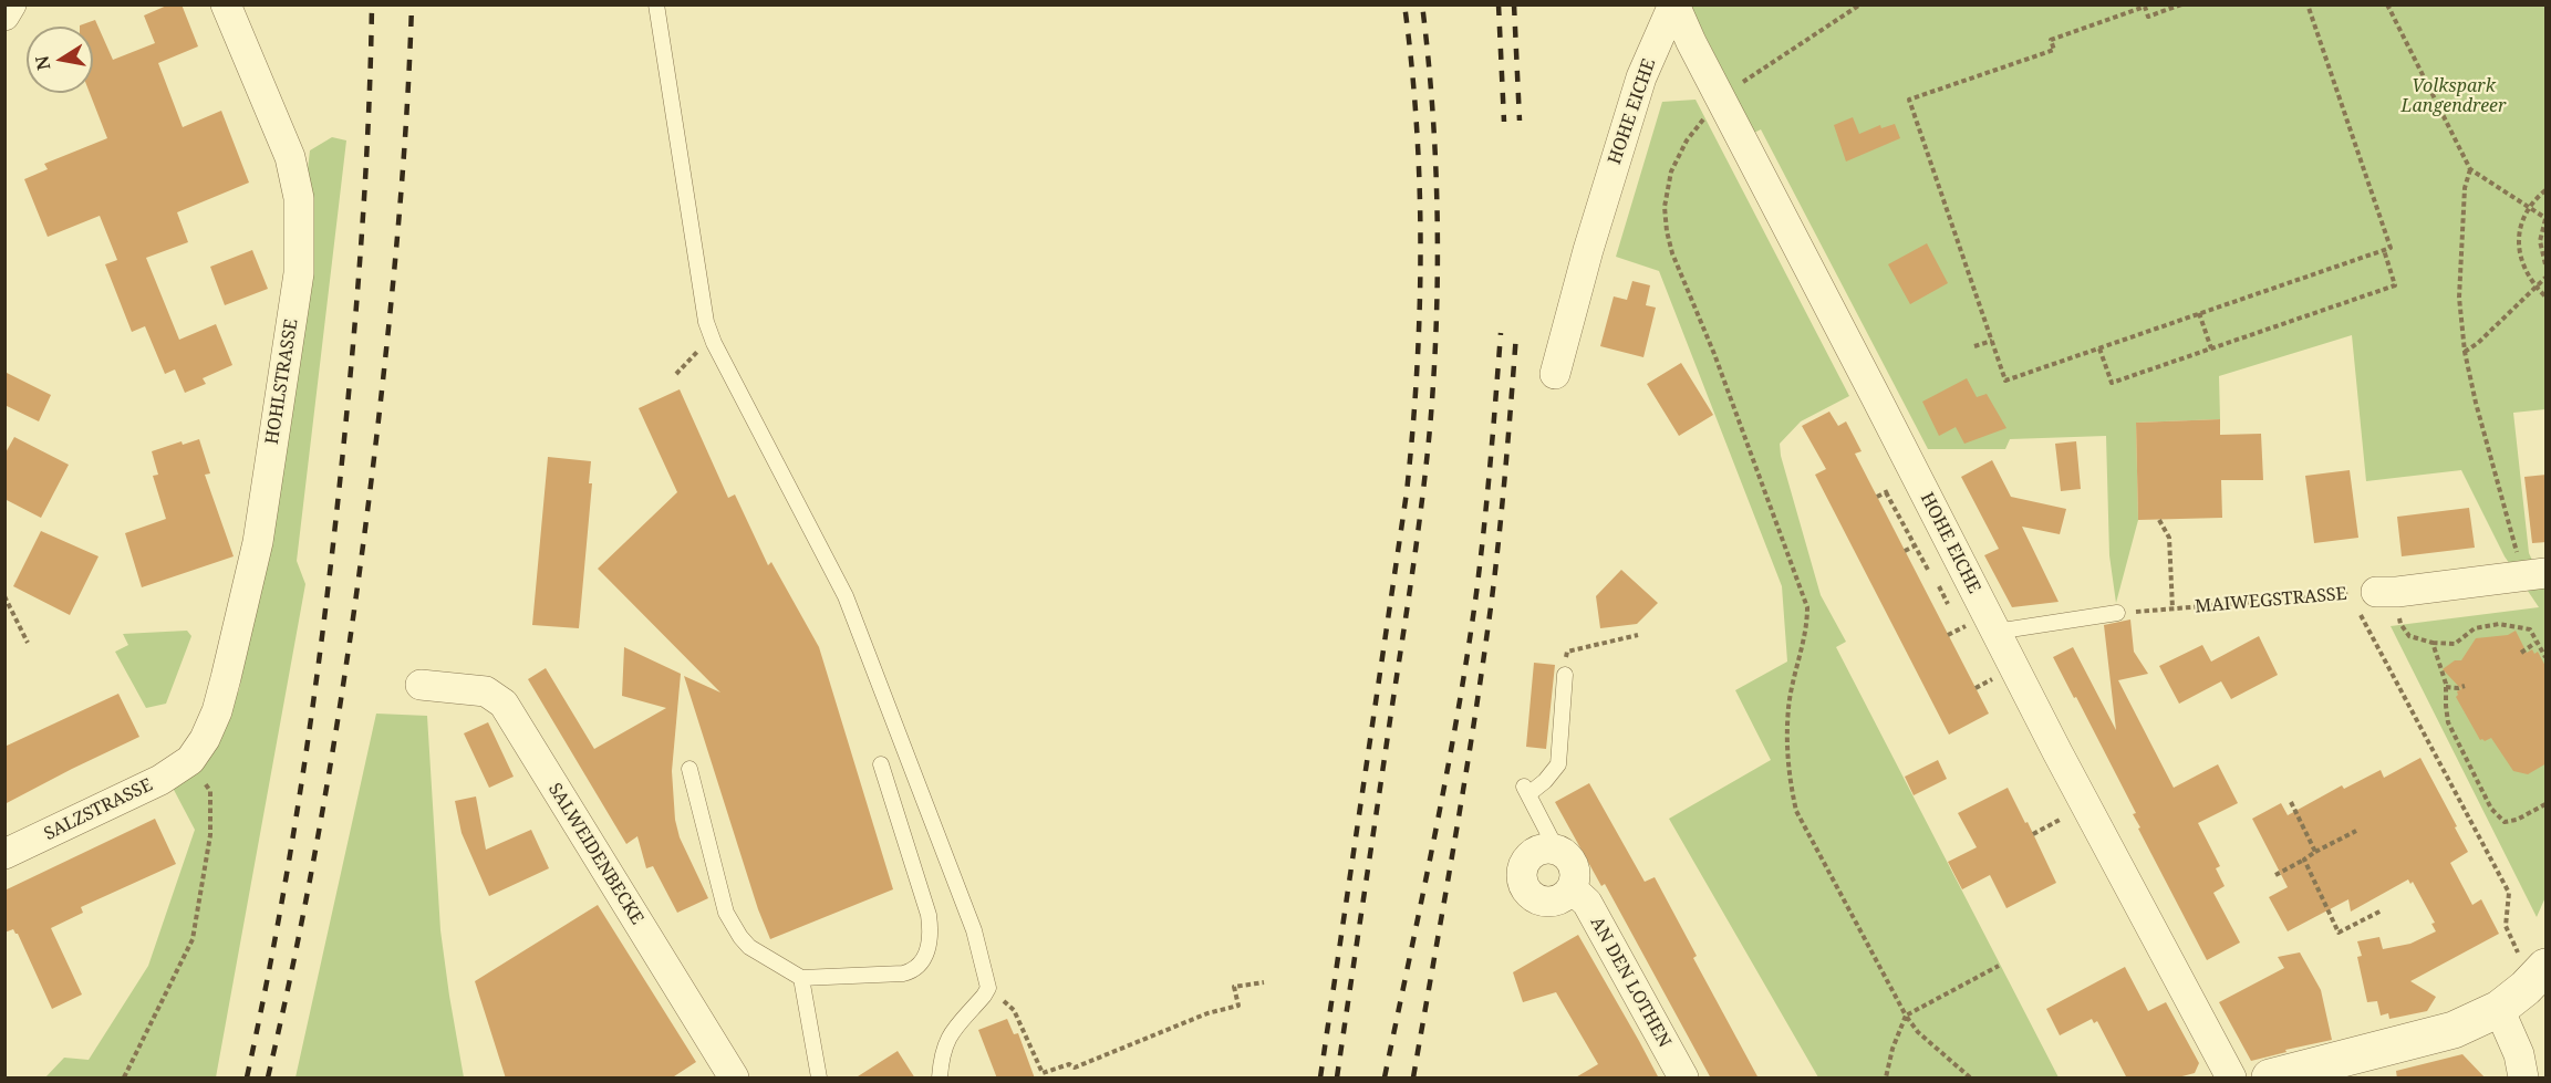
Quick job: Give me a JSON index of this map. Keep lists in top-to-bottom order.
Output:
{
  "streets": {
    "street": [
      "HOHE EICHE",
      "HOHLSTRASSE",
      "SALZSTRASSE",
      "SALWEIDENBECKE",
      "AN DEN LOTHEN"
    ],
    "path": ["MAIWEGSTRASSE"]
  },
  "crossings": [
    ["HOHLSTRASSE", "SALZSTRASSE"]
  ],
  "parks": ["Volkspark Langendreer"],
  "north": "left"
}
